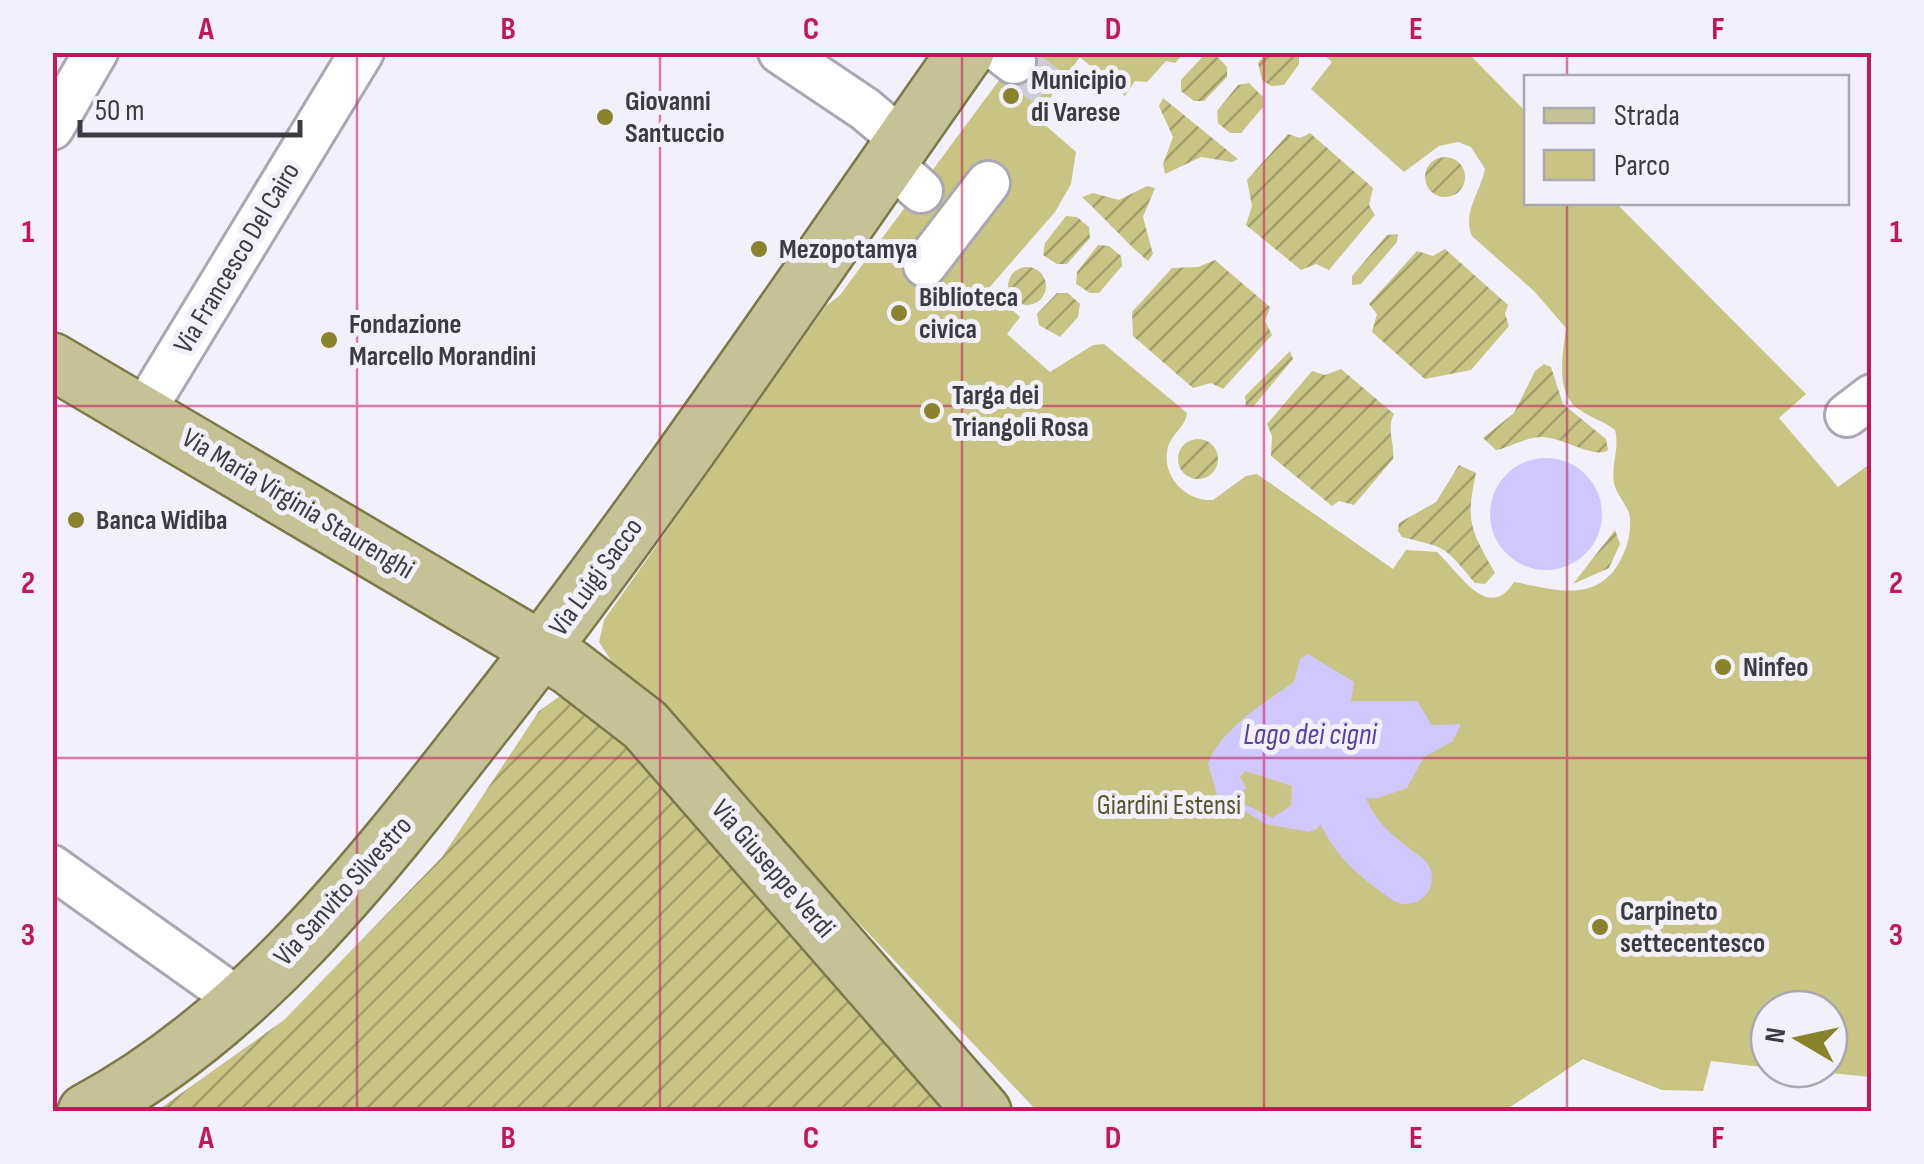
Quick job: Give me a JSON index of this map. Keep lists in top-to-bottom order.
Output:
{
  "streets": {
    "main road": [
      "Via Maria Virginia Staurenghi",
      "Via Luigi Sacco",
      "Via Giuseppe Verdi",
      "Via Sanvito Silvestro"
    ],
    "street": ["Via Francesco Del Cairo"]
  },
  "crossings": [
    ["Via Francesco Del Cairo", "Via Maria Virginia Staurenghi"],
    ["Via Maria Virginia Staurenghi", "Via Luigi Sacco"],
    ["Via Maria Virginia Staurenghi", "Via Giuseppe Verdi"],
    ["Via Maria Virginia Staurenghi", "Via Sanvito Silvestro"],
    ["Via Luigi Sacco", "Via Giuseppe Verdi"],
    ["Via Luigi Sacco", "Via Sanvito Silvestro"],
    ["Via Giuseppe Verdi", "Via Sanvito Silvestro"]
  ],
  "water": ["Lago dei cigni"],
  "parks": ["Giardini Estensi"],
  "places": [
    "Municipio di Varese",
    "Giovanni Santuccio",
    "Mezopotamya",
    "Biblioteca civica",
    "Fondazione Marcello Morandini",
    "Targa dei Triangoli Rosa",
    "Banca Widiba",
    "Ninfeo",
    "Carpineto settecentesco"
  ],
  "legend": ["Strada", "Parco"],
  "scale_bar": "50 m",
  "north": "left",
  "grid": {
    "columns": [
      "A",
      "B",
      "C",
      "D",
      "E",
      "F"
    ],
    "rows": ["1", "2", "3"]
  }
}
